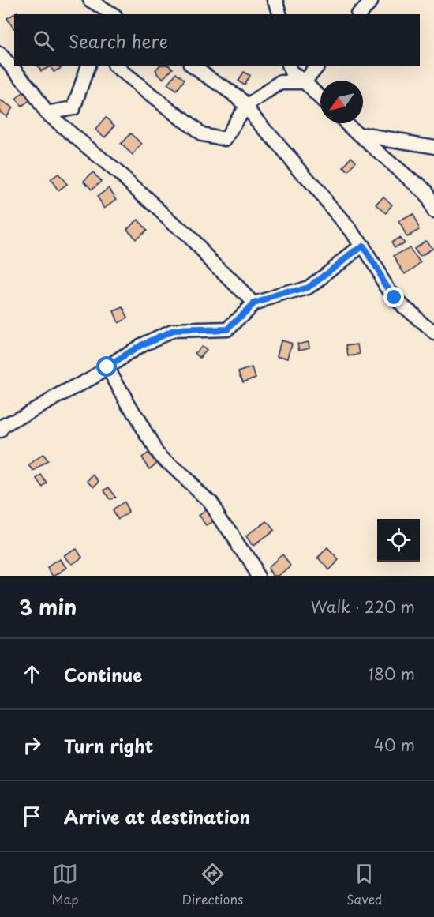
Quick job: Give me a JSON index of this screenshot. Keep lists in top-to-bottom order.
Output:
{
  "north": "bottom left",
  "page": {
    "search": "Search here",
    "heading": ["3 min", "Walk · 220 m"],
    "list": [
      ["Continue", "180 m"],
      ["Turn right", "40 m"],
      "Arrive at destination"
    ],
    "nav": ["Map", "Directions", "Saved"]
  }
}
